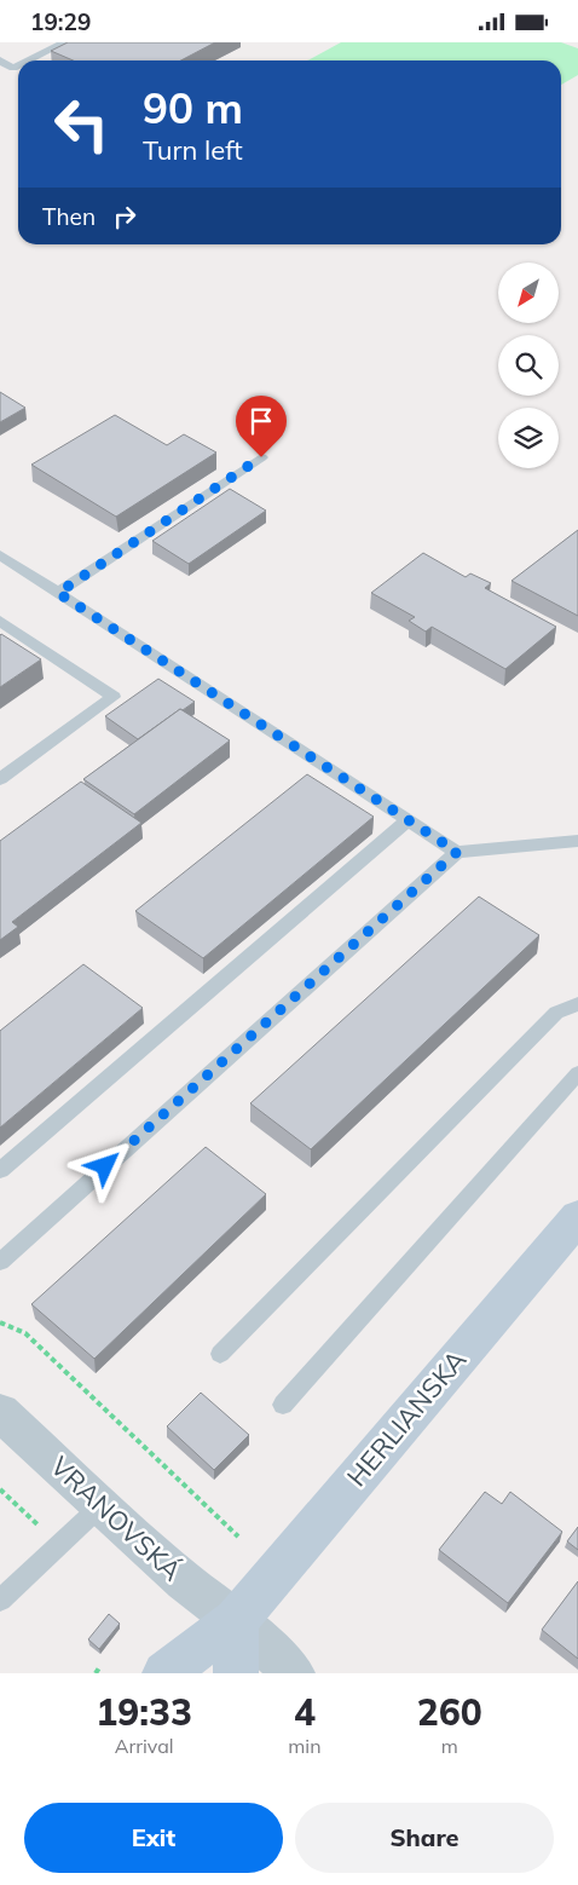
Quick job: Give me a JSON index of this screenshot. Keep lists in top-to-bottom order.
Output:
{
  "streets": {
    "street": ["HERLIANSKA", "VRANOVSKÁ"]
  },
  "crossings": [
    ["HERLIANSKA", "VRANOVSKÁ"]
  ],
  "north": "bottom left",
  "page": {
    "status": "19:29",
    "turn": ["90 m", "Turn left"],
    "then": "Then",
    "eta": [
      "19:33",
      "Arrival",
      "4",
      "min",
      "260",
      "m"
    ],
    "buttons": ["Exit", "Share"]
  }
}
